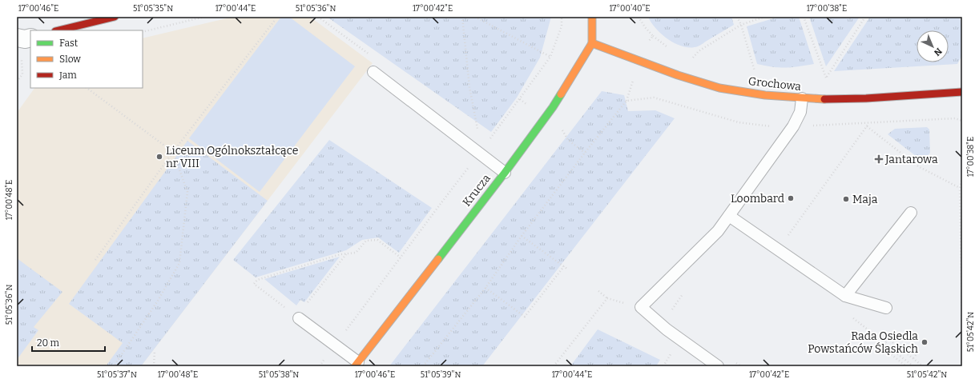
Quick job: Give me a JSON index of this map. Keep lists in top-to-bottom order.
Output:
{
  "streets": {
    "street": ["Grochowa", "Krucza"]
  },
  "crossings": [
    ["Grochowa", "Krucza"]
  ],
  "places": {
    "other": [
      "Liceum Ogólnokształcące nr VIII",
      "Loombard",
      "Maja",
      "Rada Osiedla Powstańców Śląskich"
    ],
    "health": ["Jantarowa"]
  },
  "legend": ["Fast", "Slow", "Jam"],
  "scale_bar": "20 m",
  "north": "bottom right",
  "coordinates": [
    "17°00'46\"E",
    "51°05'35\"N",
    "17°00'44\"E",
    "51°05'36\"N",
    "17°00'42\"E",
    "17°00'40\"E",
    "17°00'38\"E",
    "17°00'48\"E",
    "51°05'42\"N",
    "51°05'37\"N",
    "51°05'38\"N",
    "51°05'39\"N"
  ]
}
